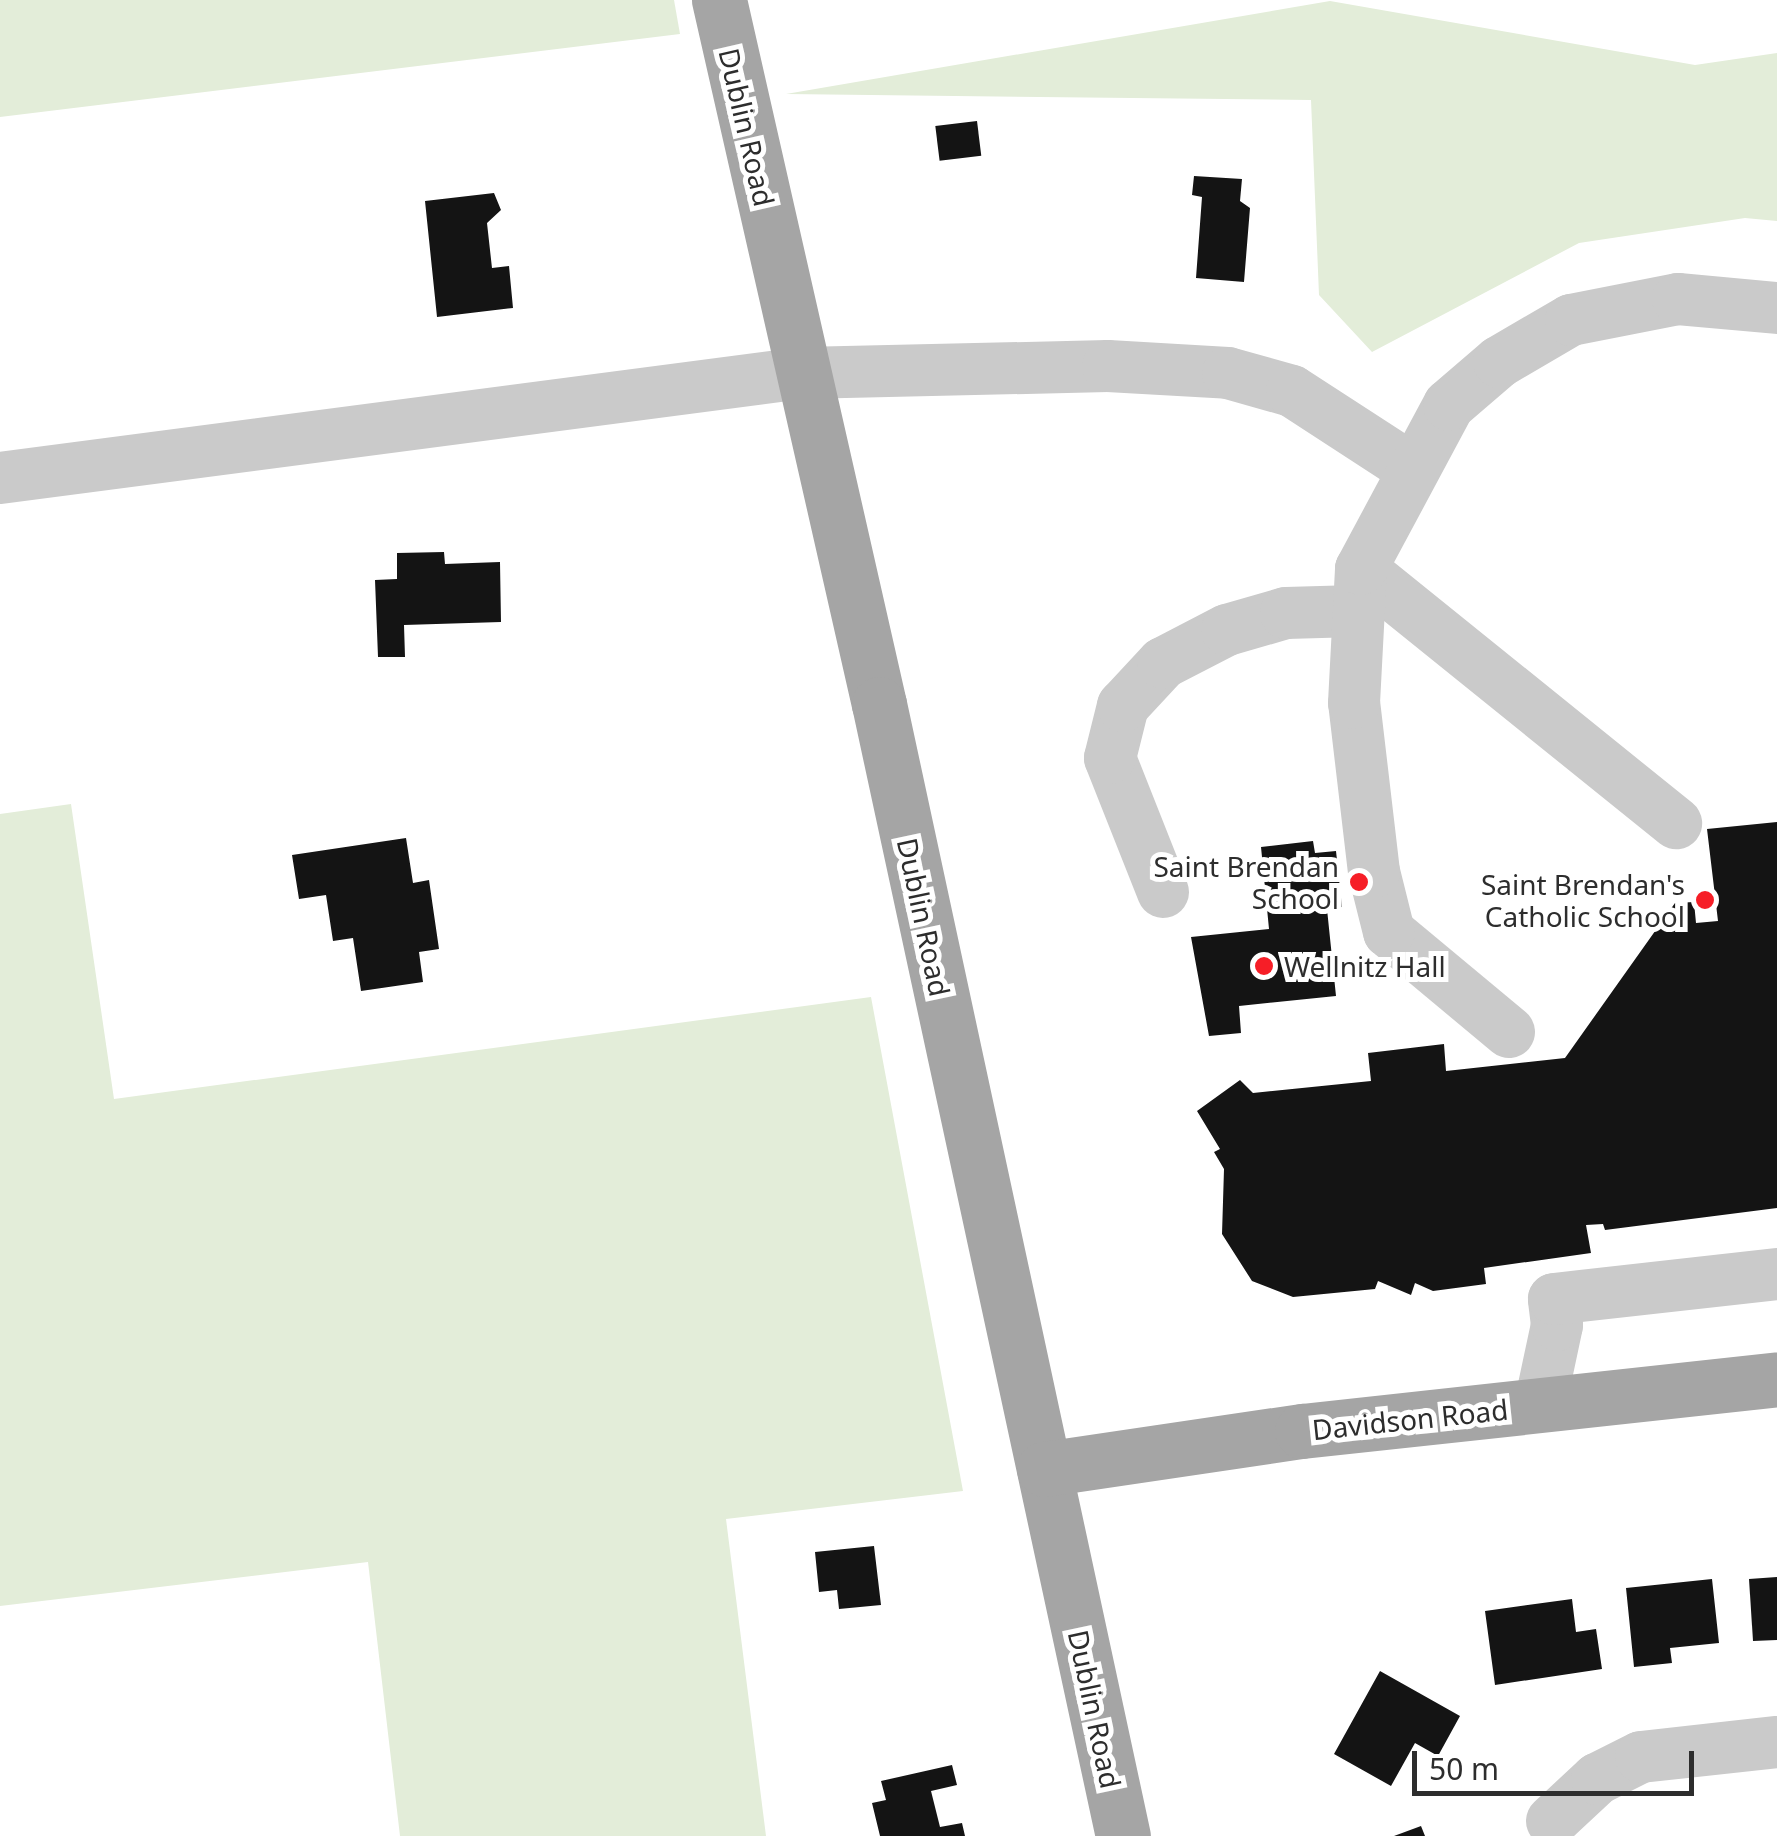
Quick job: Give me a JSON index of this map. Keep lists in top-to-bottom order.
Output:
{
  "streets": {
    "main road": ["Dublin Road", "Davidson Road"]
  },
  "crossings": [
    ["Dublin Road", "Davidson Road"]
  ],
  "places": ["Saint Brendan School", "Saint Brendan's Catholic School", "Wellnitz Hall"],
  "scale_bar": "50 m"
}
